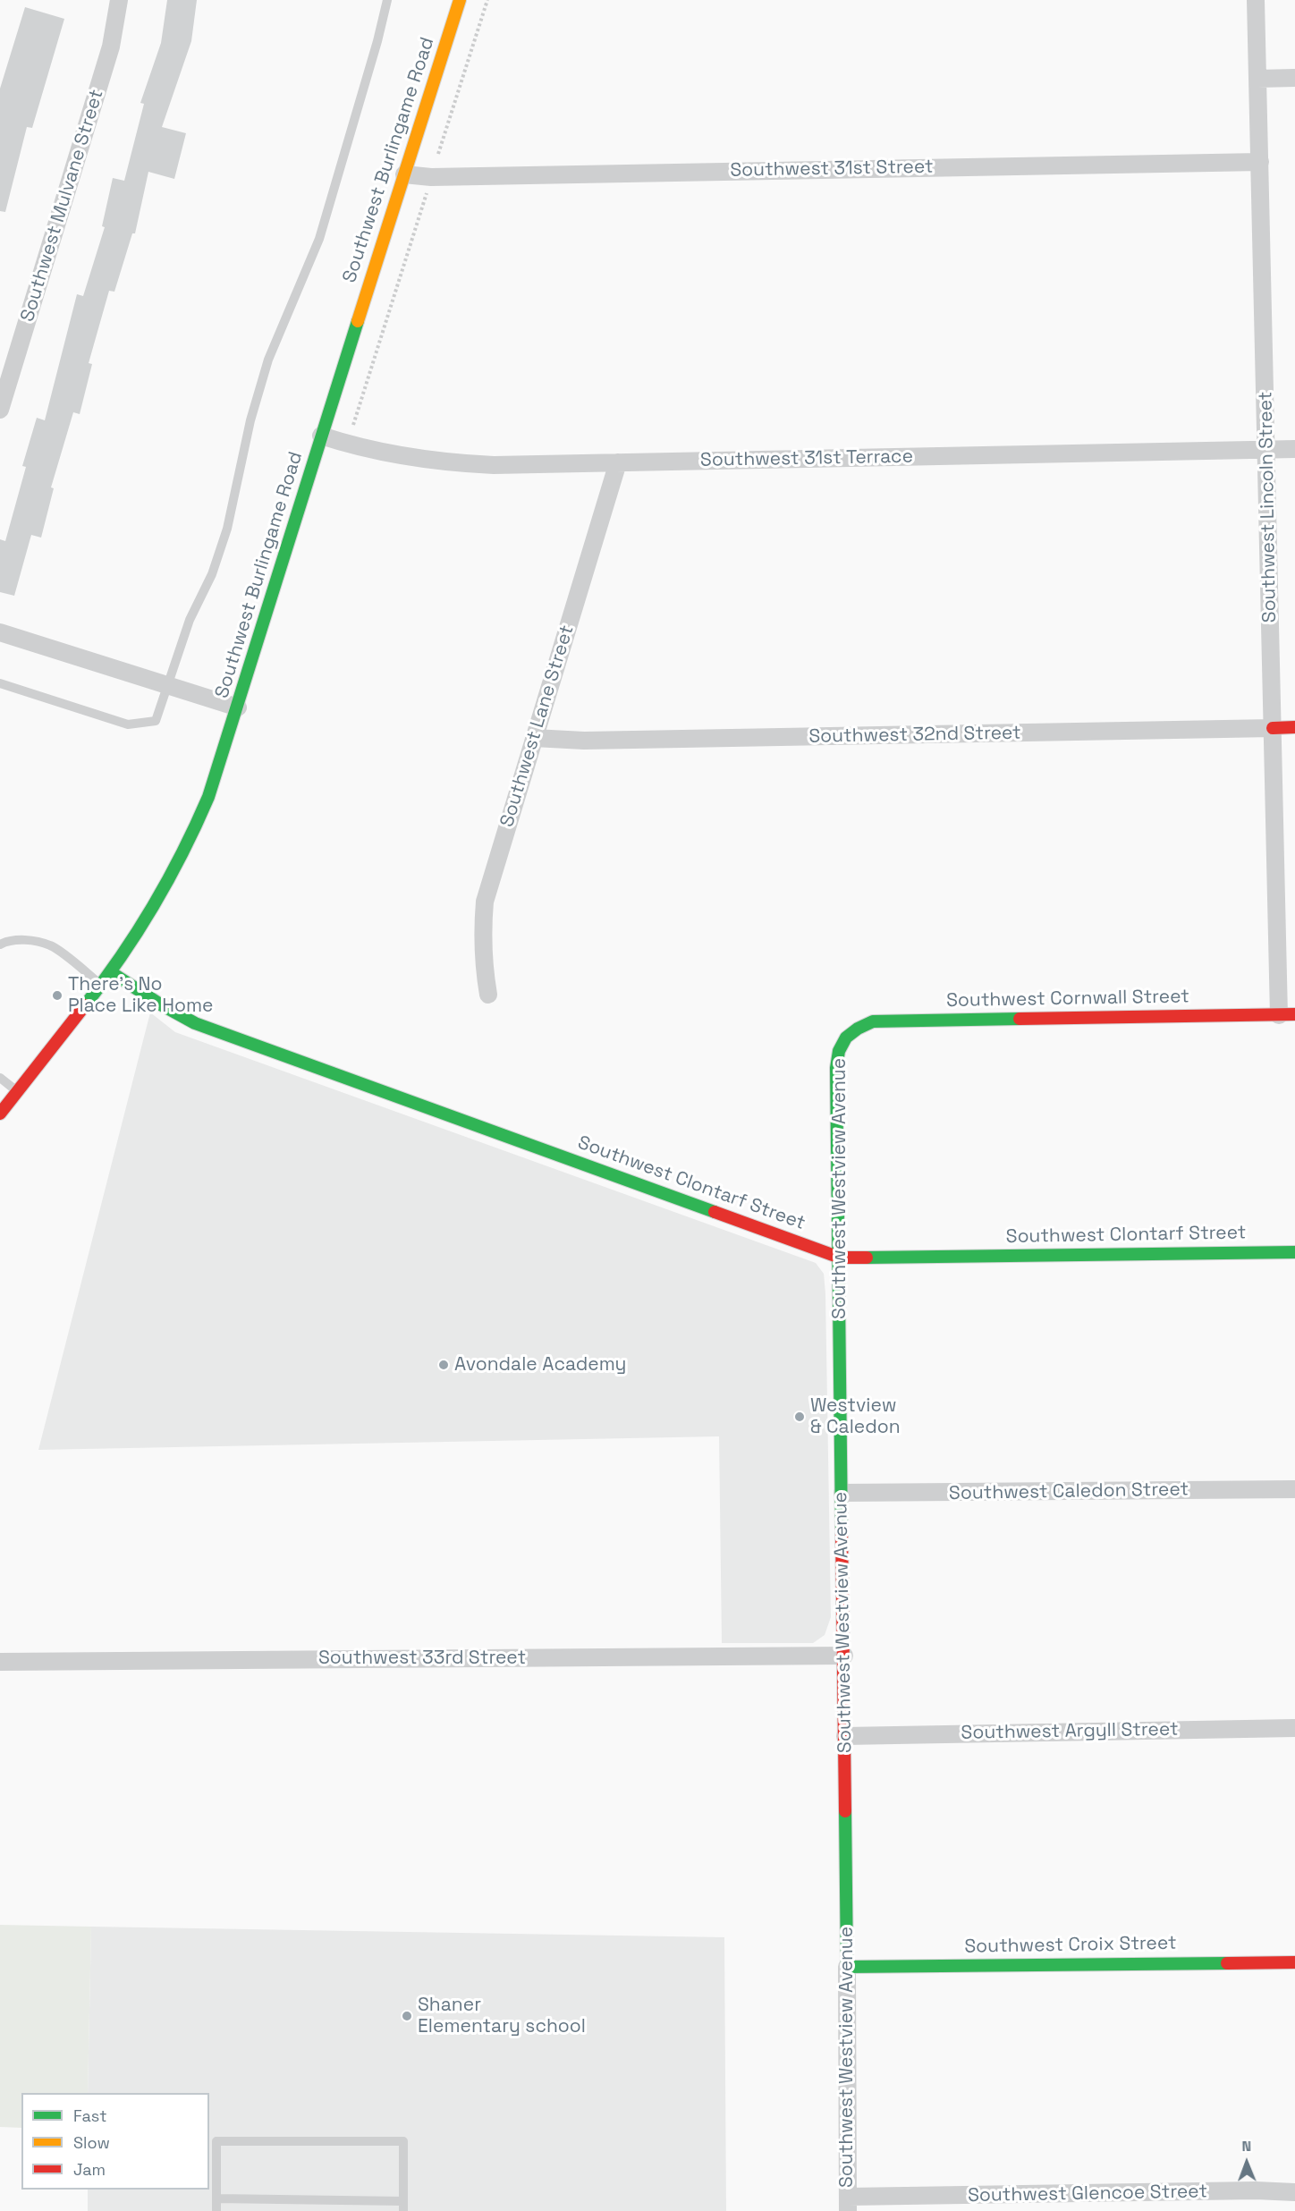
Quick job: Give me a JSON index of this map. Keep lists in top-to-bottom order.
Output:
{
  "streets": {
    "street": [
      "Southwest Burlingame Road",
      "Southwest 31st Street",
      "Southwest Mulvane Street",
      "Southwest 31st Terrace",
      "Southwest Lincoln Street",
      "Southwest Lane Street",
      "Southwest 32nd Street",
      "Southwest Cornwall Street",
      "Southwest Clontarf Street",
      "Southwest Westview Avenue",
      "Southwest Caledon Street",
      "Southwest 33rd Street",
      "Southwest Argyll Street",
      "Southwest Croix Street",
      "Southwest Glencoe Street"
    ]
  },
  "crossings": [
    ["Southwest Burlingame Road", "Southwest 31st Street"],
    ["Southwest Burlingame Road", "Southwest 31st Terrace"],
    ["Southwest Burlingame Road", "Southwest Clontarf Street"],
    ["Southwest 31st Street", "Southwest Lincoln Street"],
    ["Southwest 31st Terrace", "Southwest Lincoln Street"],
    ["Southwest 31st Terrace", "Southwest Lane Street"],
    ["Southwest Lincoln Street", "Southwest 32nd Street"],
    ["Southwest Lincoln Street", "Southwest Cornwall Street"],
    ["Southwest Lane Street", "Southwest 32nd Street"],
    ["Southwest Cornwall Street", "Southwest Westview Avenue"],
    ["Southwest Clontarf Street", "Southwest Westview Avenue"],
    ["Southwest Westview Avenue", "Southwest Caledon Street"],
    ["Southwest Westview Avenue", "Southwest 33rd Street"],
    ["Southwest Westview Avenue", "Southwest Argyll Street"],
    ["Southwest Westview Avenue", "Southwest Croix Street"],
    ["Southwest Westview Avenue", "Southwest Glencoe Street"]
  ],
  "places": [
    "There’s No Place Like Home",
    "Avondale Academy",
    "Westview & Caledon",
    "Shaner Elementary school"
  ],
  "legend": ["Fast", "Slow", "Jam"],
  "north": "top"
}
